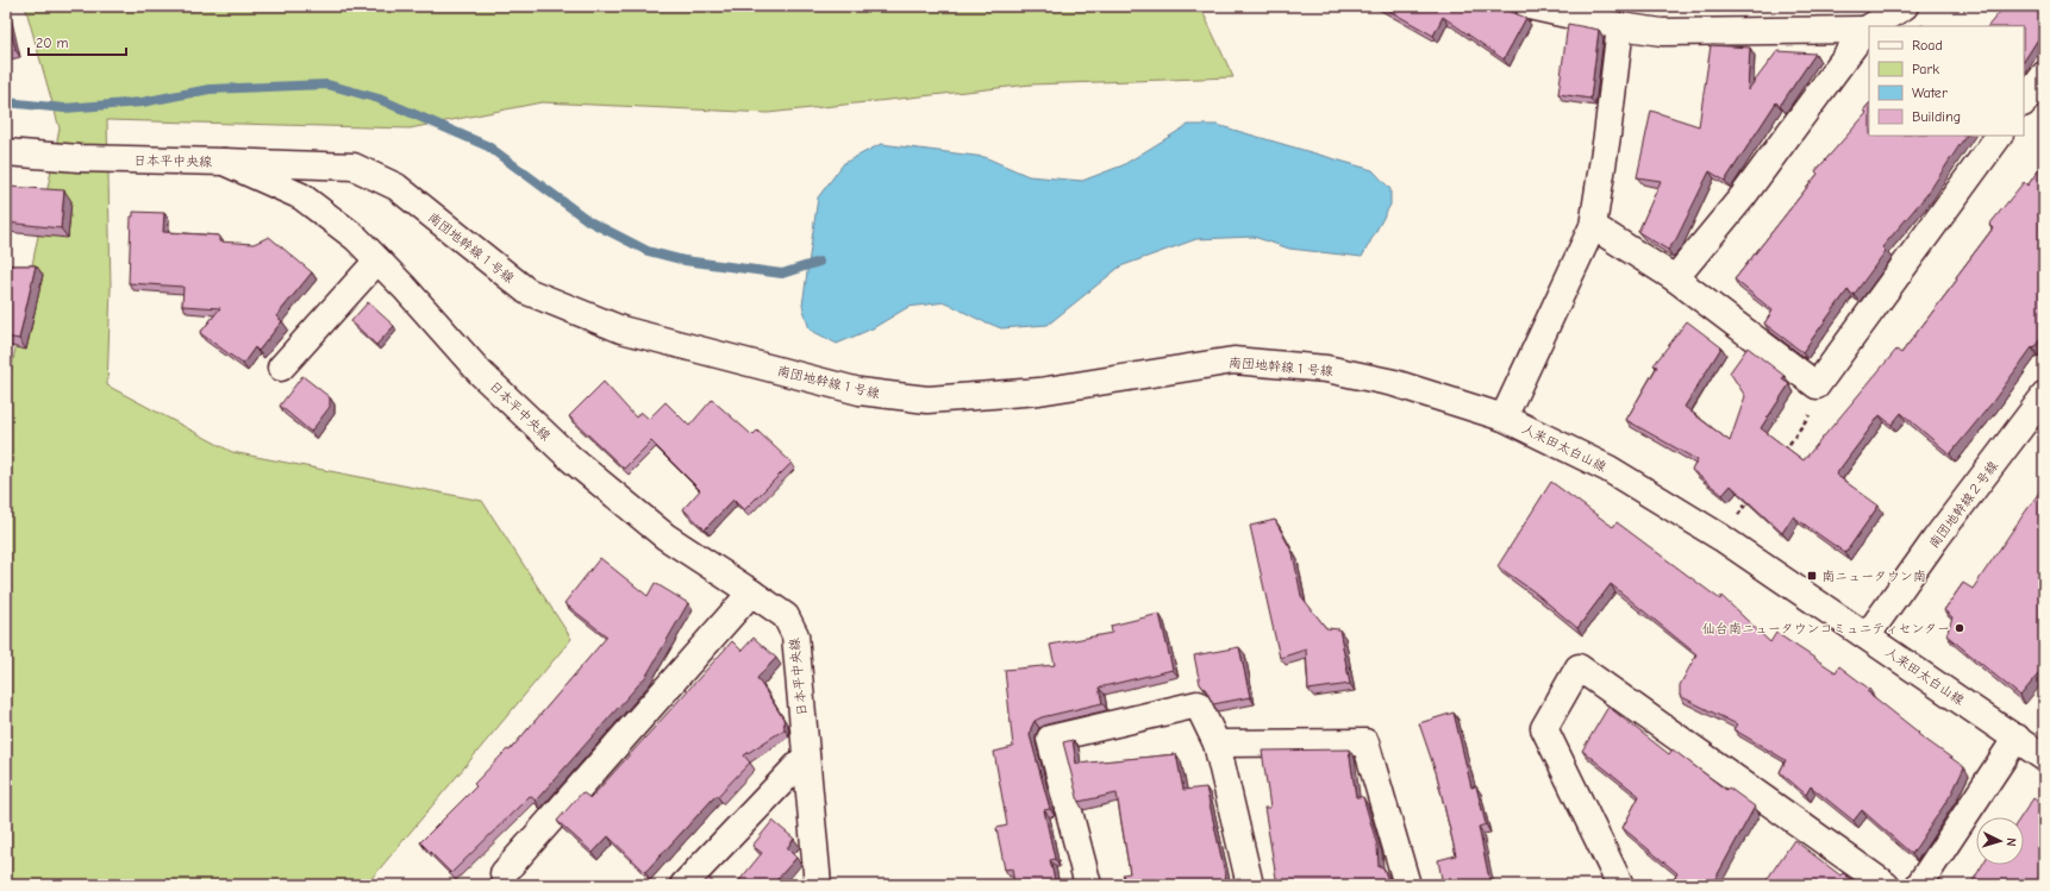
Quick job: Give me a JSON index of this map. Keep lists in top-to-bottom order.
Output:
{
  "streets": {
    "street": [
      "日本平中央線",
      "南団地幹線１号線",
      "人来田太白山線",
      "南団地幹線２号線"
    ]
  },
  "crossings": [
    ["日本平中央線", "南団地幹線１号線"],
    ["南団地幹線１号線", "人来田太白山線"],
    ["人来田太白山線", "南団地幹線２号線"]
  ],
  "places": {
    "transit": ["南ニュータウン南"],
    "other": ["仙台南ニュータウンコミュニティセンター"]
  },
  "legend": [
    "Road",
    "Park",
    "Water",
    "Building"
  ],
  "scale_bar": "20 m",
  "north": "right"
}
